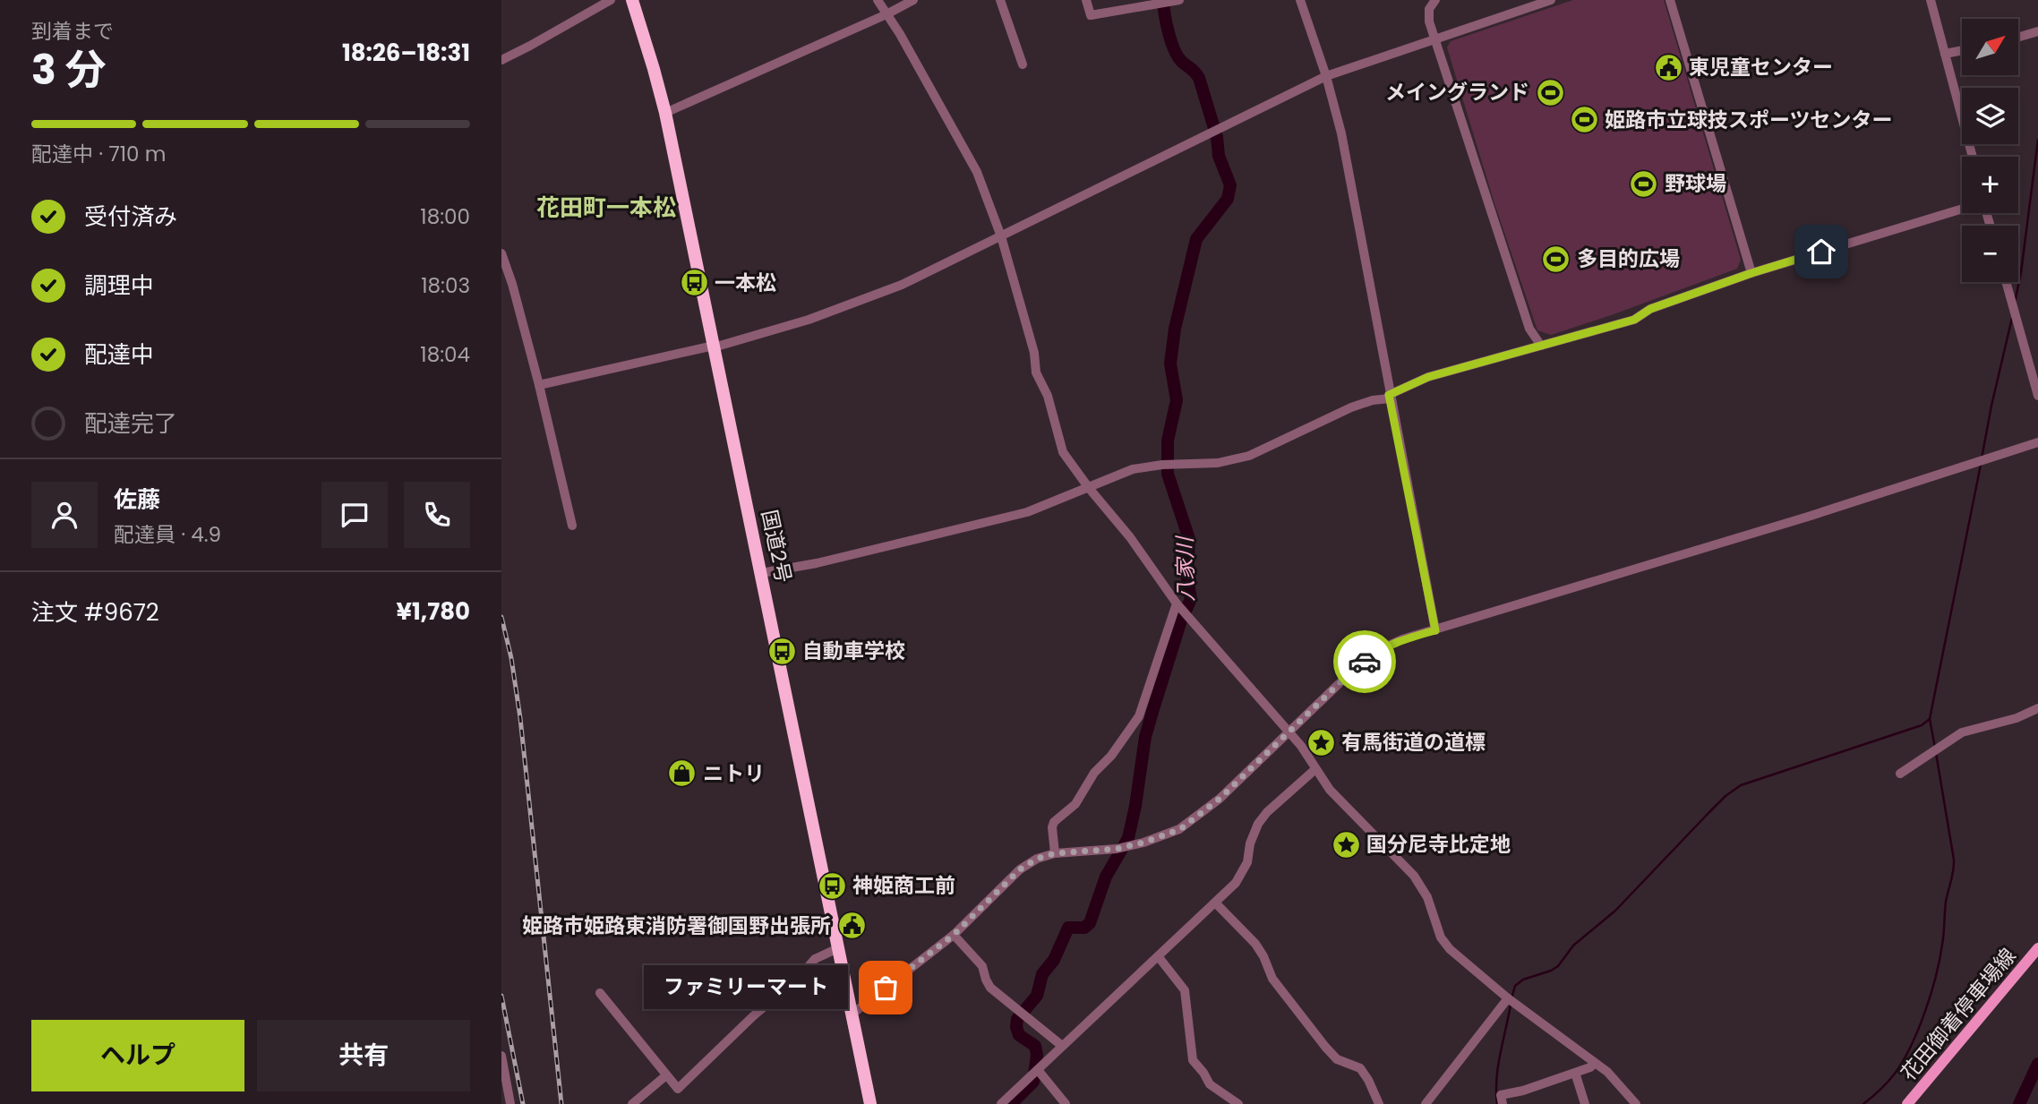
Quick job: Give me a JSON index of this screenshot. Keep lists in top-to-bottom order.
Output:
{
  "streets": {
    "highway": ["国道2号"],
    "main road": ["花田御着停車場線"]
  },
  "districts": ["花田町一本松"],
  "water": ["八家川"],
  "places": {
    "public building": ["東児童センター", "姫路市姫路東消防署御国野出張所"],
    "sports": [
      "メイングランド",
      "姫路市立球技スポーツセンター",
      "野球場",
      "多目的広場"
    ],
    "bus stop": ["一本松", "自動車学校", "神姫商工前"],
    "place": ["有馬街道の道標", "国分尼寺比定地"],
    "shop": ["ニトリ"],
    "other": ["ファミリーマート"]
  },
  "north": "top right",
  "page": {
    "heading": ["3 分", "到着まで", "18:26–18:31"],
    "panel": [
      "佐藤",
      "配達員 · 4.9",
      "注文 #9672",
      "¥1,780"
    ],
    "map_buttons": ["+", "−"],
    "bar": "配達中 · 710 m",
    "list": [
      ["受付済み", "18:00"],
      ["調理中", "18:03"],
      ["配達中", "18:04"],
      "配達完了"
    ],
    "bubble": "ファミリーマート",
    "buttons": ["ヘルプ", "共有"]
  }
}
